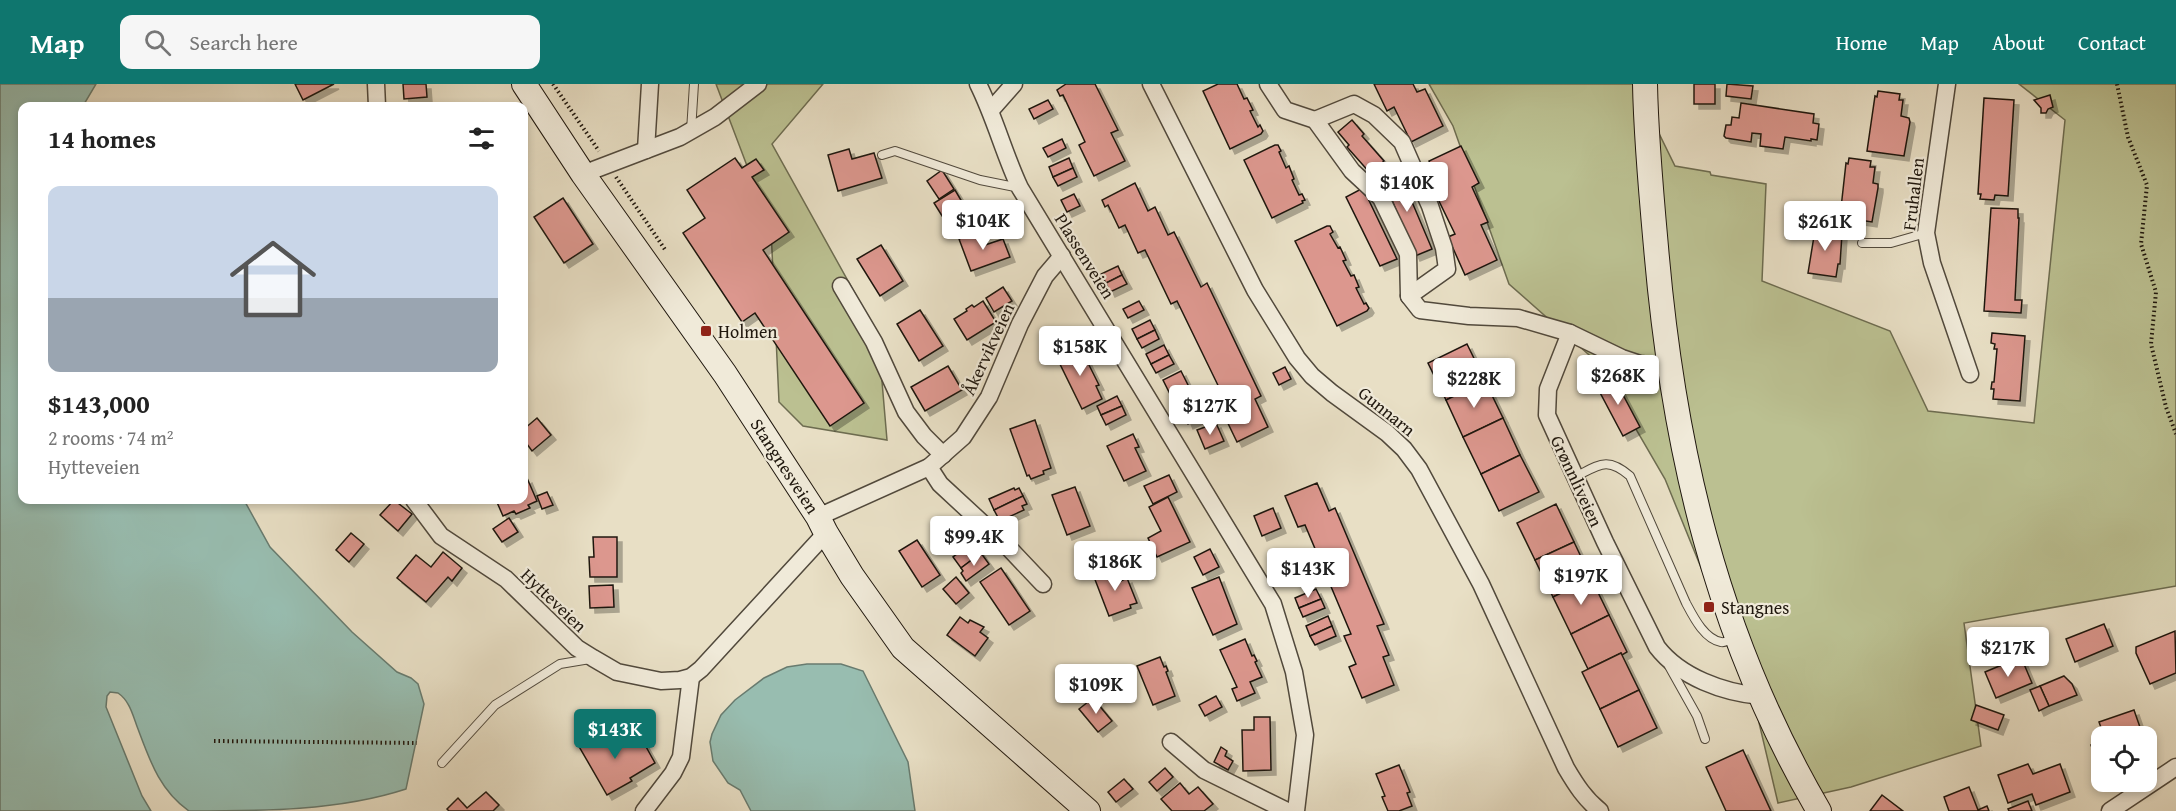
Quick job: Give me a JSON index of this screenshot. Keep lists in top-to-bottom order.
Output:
{
  "streets": {
    "main road": ["Stangnesveien"],
    "street": [
      "Fruhallen",
      "Plassenveien",
      "Åkervikveien",
      "Gunnarn",
      "Grønnliveien",
      "Hytteveien"
    ]
  },
  "crossings": [
    ["Plassenveien", "Åkervikveien"],
    ["Åkervikveien", "Stangnesveien"]
  ],
  "places": {
    "transit": ["Holmen", "Stangnes"]
  },
  "page": {
    "header": "Map",
    "search": "Search here",
    "nav": [
      "Home",
      "Map",
      "About",
      "Contact"
    ],
    "heading": "14 homes",
    "price": [
      "$140K",
      "$104K",
      "$261K",
      "$158K",
      "$268K",
      "$228K",
      "$127K",
      "$99.4K",
      "$186K",
      "$143K",
      "$197K",
      "$217K",
      "$109K",
      "$143K"
    ],
    "list": [
      {
        "name": "$143,000",
        "note": "2 rooms · 74 m² · Hytteveien"
      }
    ]
  }
}
